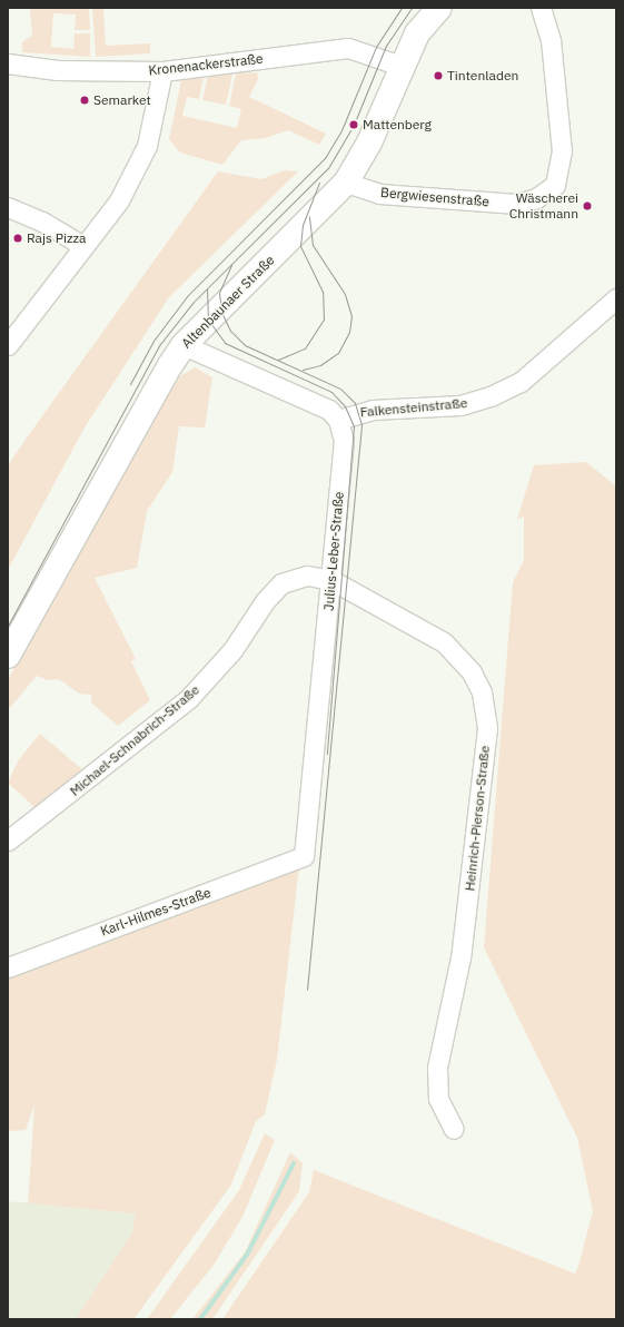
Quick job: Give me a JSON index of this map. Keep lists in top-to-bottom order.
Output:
{
  "streets": {
    "main road": ["Altenbaunaer Straße"],
    "street": [
      "Kronenackerstraße",
      "Bergwiesenstraße",
      "Falkensteinstraße",
      "Julius-Leber-Straße",
      "Michael-Schnabrich-Straße",
      "Heinrich-Pierson-Straße",
      "Karl-Hilmes-Straße"
    ]
  },
  "crossings": [
    ["Kronenackerstraße", "Altenbaunaer Straße"],
    ["Bergwiesenstraße", "Altenbaunaer Straße"],
    ["Falkensteinstraße", "Julius-Leber-Straße"],
    ["Julius-Leber-Straße", "Michael-Schnabrich-Straße"],
    ["Julius-Leber-Straße", "Heinrich-Pierson-Straße"],
    ["Julius-Leber-Straße", "Karl-Hilmes-Straße"],
    ["Michael-Schnabrich-Straße", "Heinrich-Pierson-Straße"]
  ],
  "places": [
    "Tintenladen",
    "Semarket",
    "Mattenberg",
    "Wäscherei Christmann",
    "Rajs Pizza"
  ]
}
